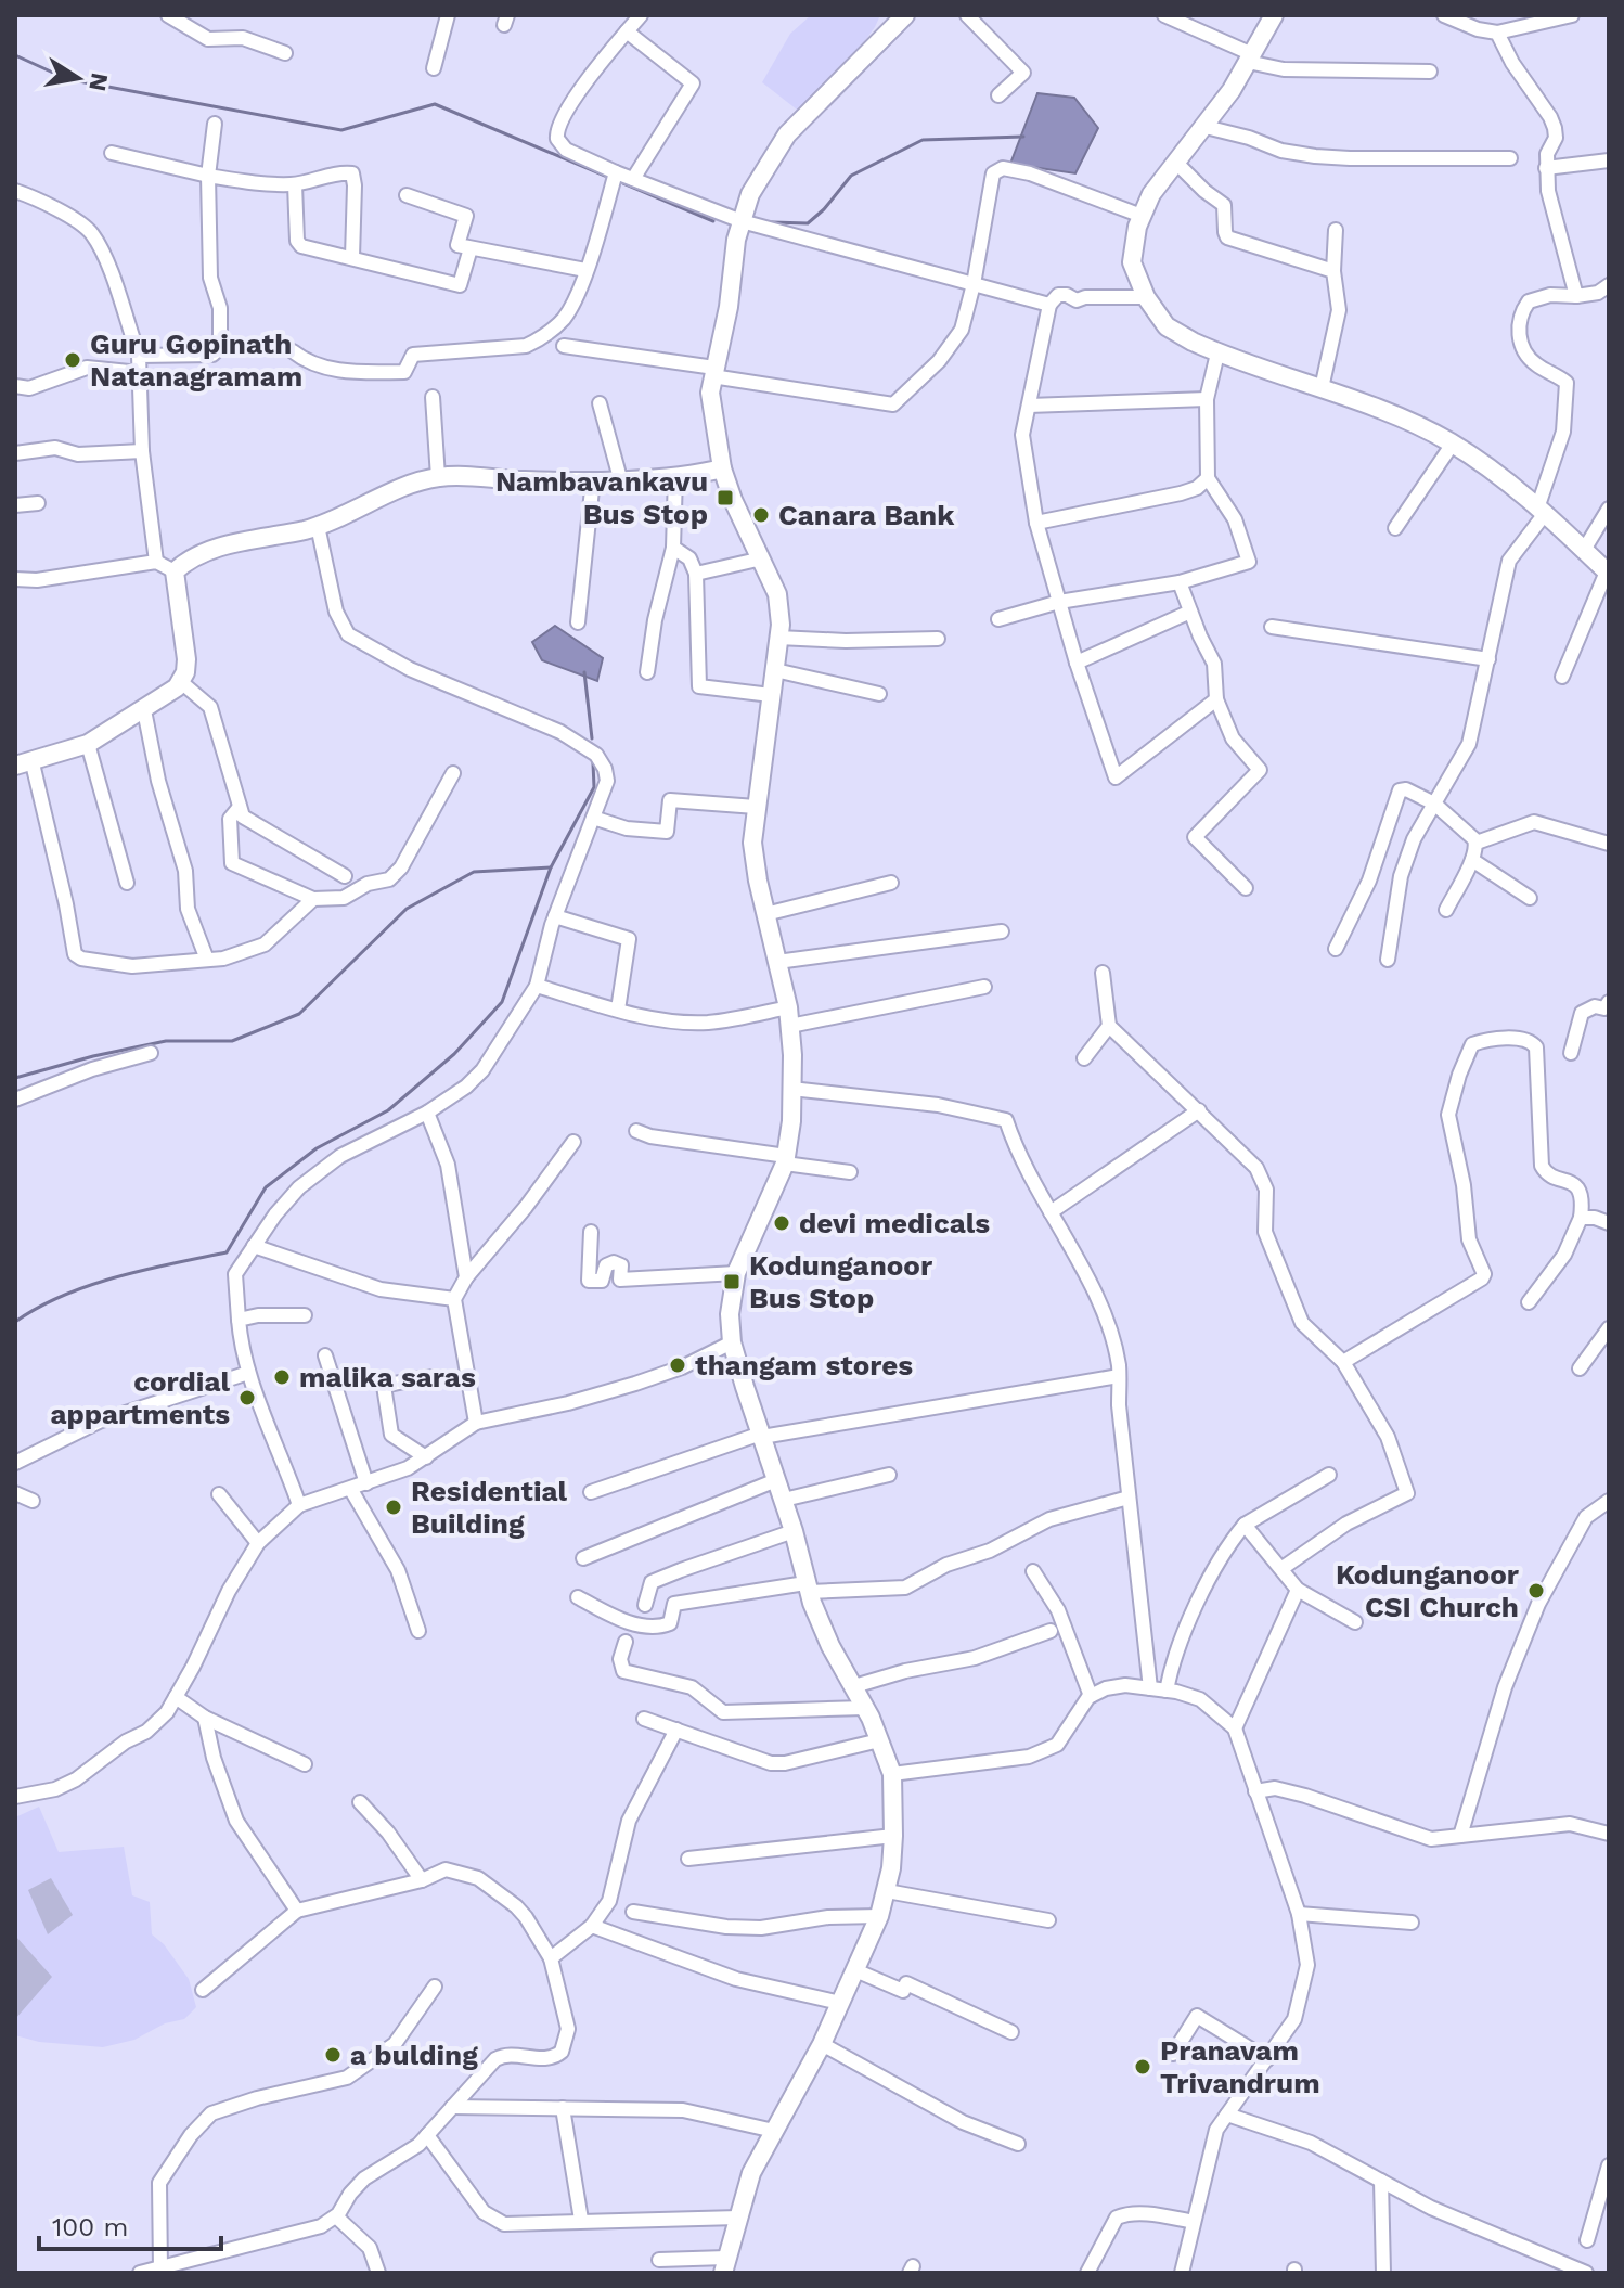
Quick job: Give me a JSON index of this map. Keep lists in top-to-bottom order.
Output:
{
  "places": {
    "other": [
      "Guru Gopinath Natanagramam",
      "Canara Bank",
      "devi medicals",
      "thangam stores",
      "malika saras",
      "cordial appartments",
      "Residential Building",
      "Kodunganoor CSI Church",
      "a bulding",
      "Pranavam Trivandrum"
    ],
    "transit": ["Nambavankavu Bus Stop", "Kodunganoor Bus Stop"]
  },
  "scale_bar": "100 m",
  "north": "right"
}
